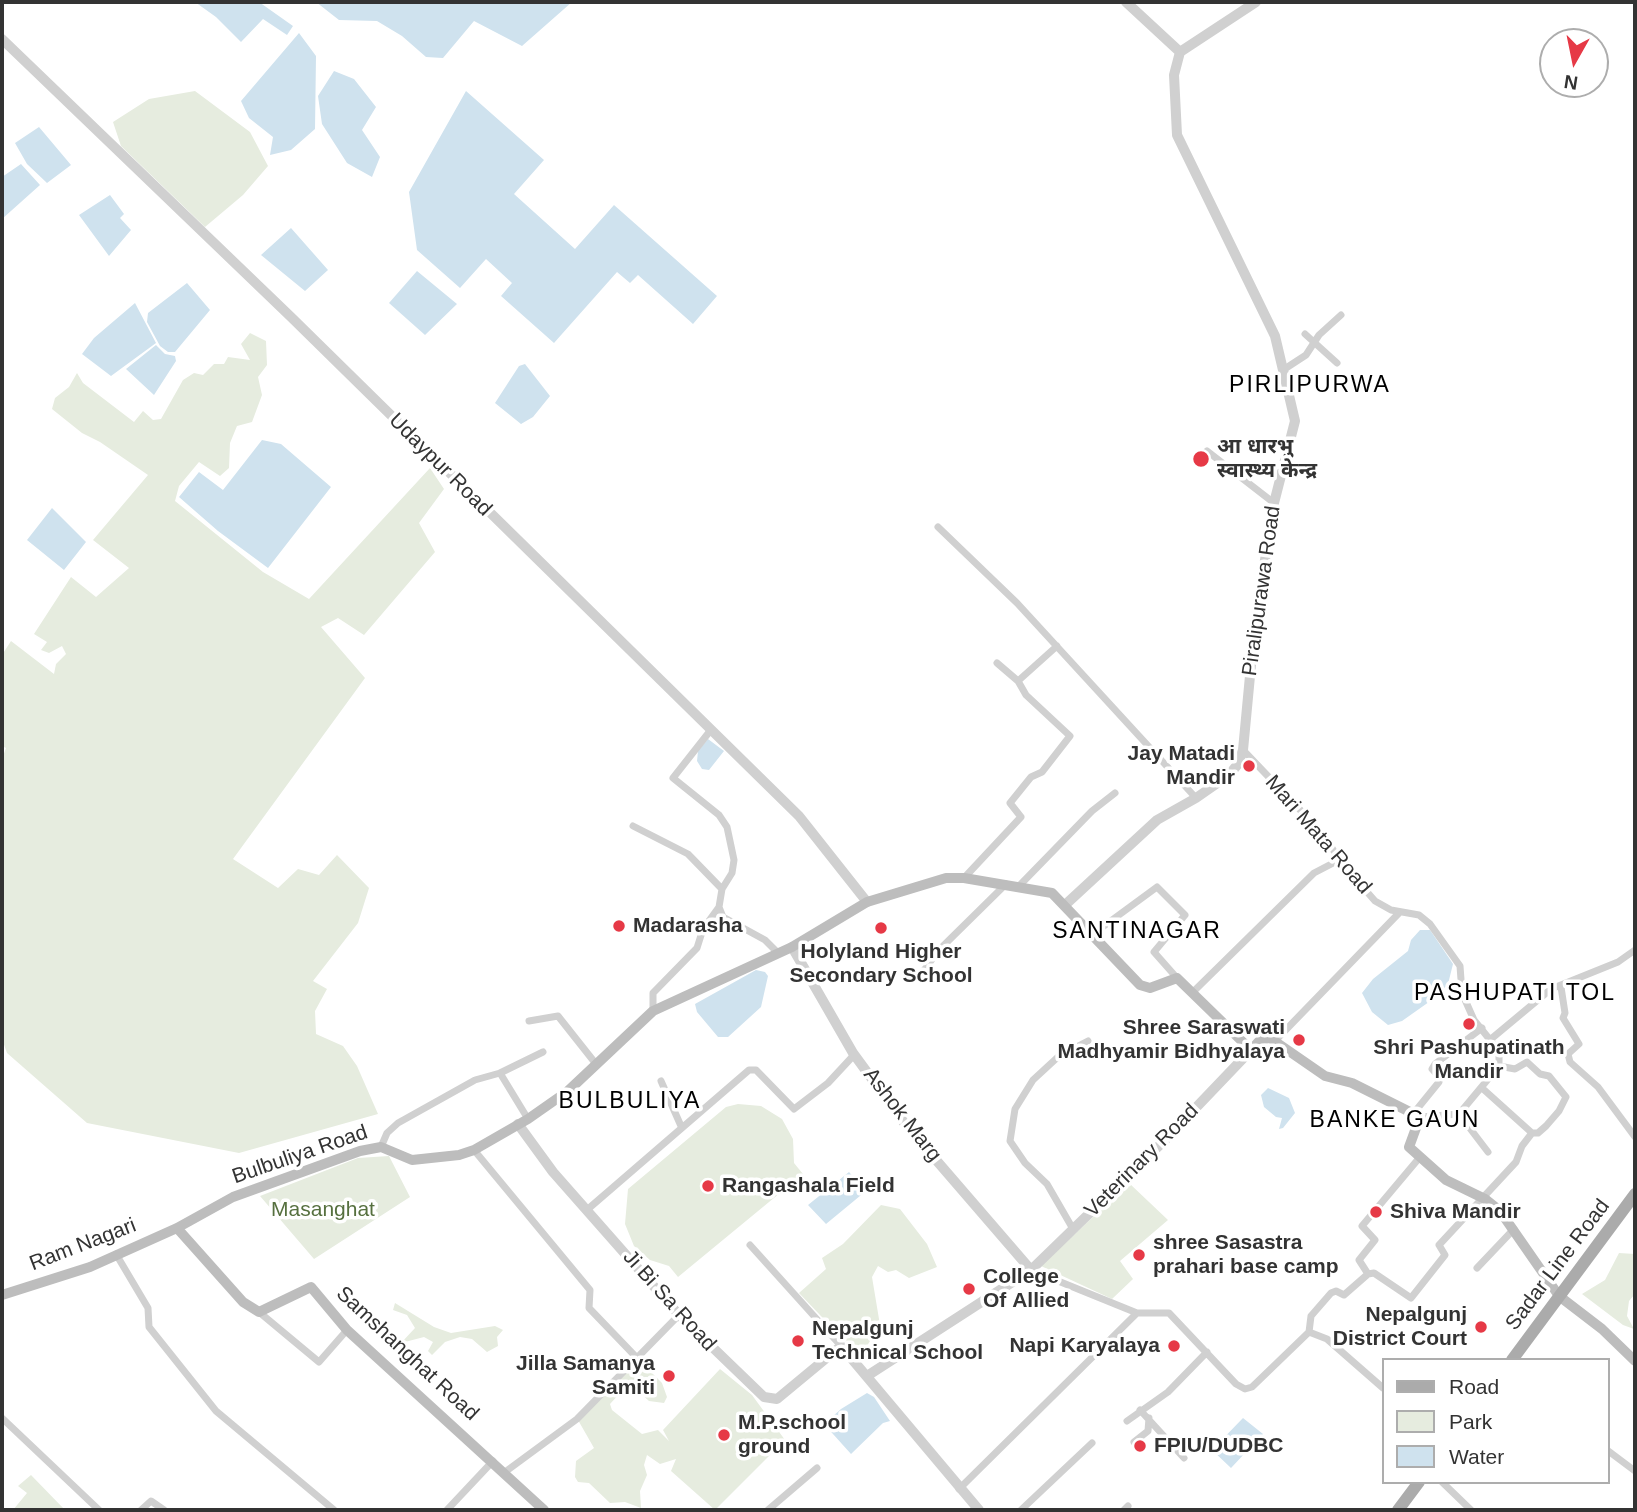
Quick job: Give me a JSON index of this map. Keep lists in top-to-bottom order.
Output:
{
  "streets": {
    "main road": [
      "Bulbuliya Road",
      "Ram Nagari",
      "Sadar Line Road",
      "Samshanghat Road"
    ],
    "street": [
      "Udaypur Road",
      "Piralipurawa Road",
      "Mari Mata Road",
      "Ashok Marg",
      "Veterinary Road",
      "Ji Bi Sa Road"
    ]
  },
  "crossings": [
    ["Udaypur Road", "Bulbuliya Road"],
    ["Piralipurawa Road", "Mari Mata Road"],
    ["Piralipurawa Road", "Bulbuliya Road"],
    ["Ashok Marg", "Bulbuliya Road"],
    ["Ashok Marg", "Veterinary Road"],
    ["Bulbuliya Road", "Ram Nagari"],
    ["Bulbuliya Road", "Ji Bi Sa Road"]
  ],
  "districts": [
    "PIRLIPURWA",
    "SANTINAGAR",
    "PASHUPATI TOL",
    "BULBULIYA",
    "BANKE GAUN"
  ],
  "parks": ["Masanghat"],
  "places": [
    "आ धारभु स्वास्थ्य केन्द्र",
    "Jay Matadi Mandir",
    "Madarasha",
    "Holyland Higher Secondary School",
    "Shri Pashupatinath Mandir",
    "Shree Saraswati Madhyamir Bidhyalaya",
    "Rangashala Field",
    "Shiva Mandir",
    "shree Sasastra prahari base camp",
    "College Of Allied",
    "Nepalgunj District Court",
    "Nepalgunj Technical School",
    "Napi Karyalaya",
    "Jilla Samanya Samiti",
    "M.P.school ground",
    "FPIU/DUDBC"
  ],
  "legend": ["Road", "Park", "Water"],
  "north": "bottom"
}
